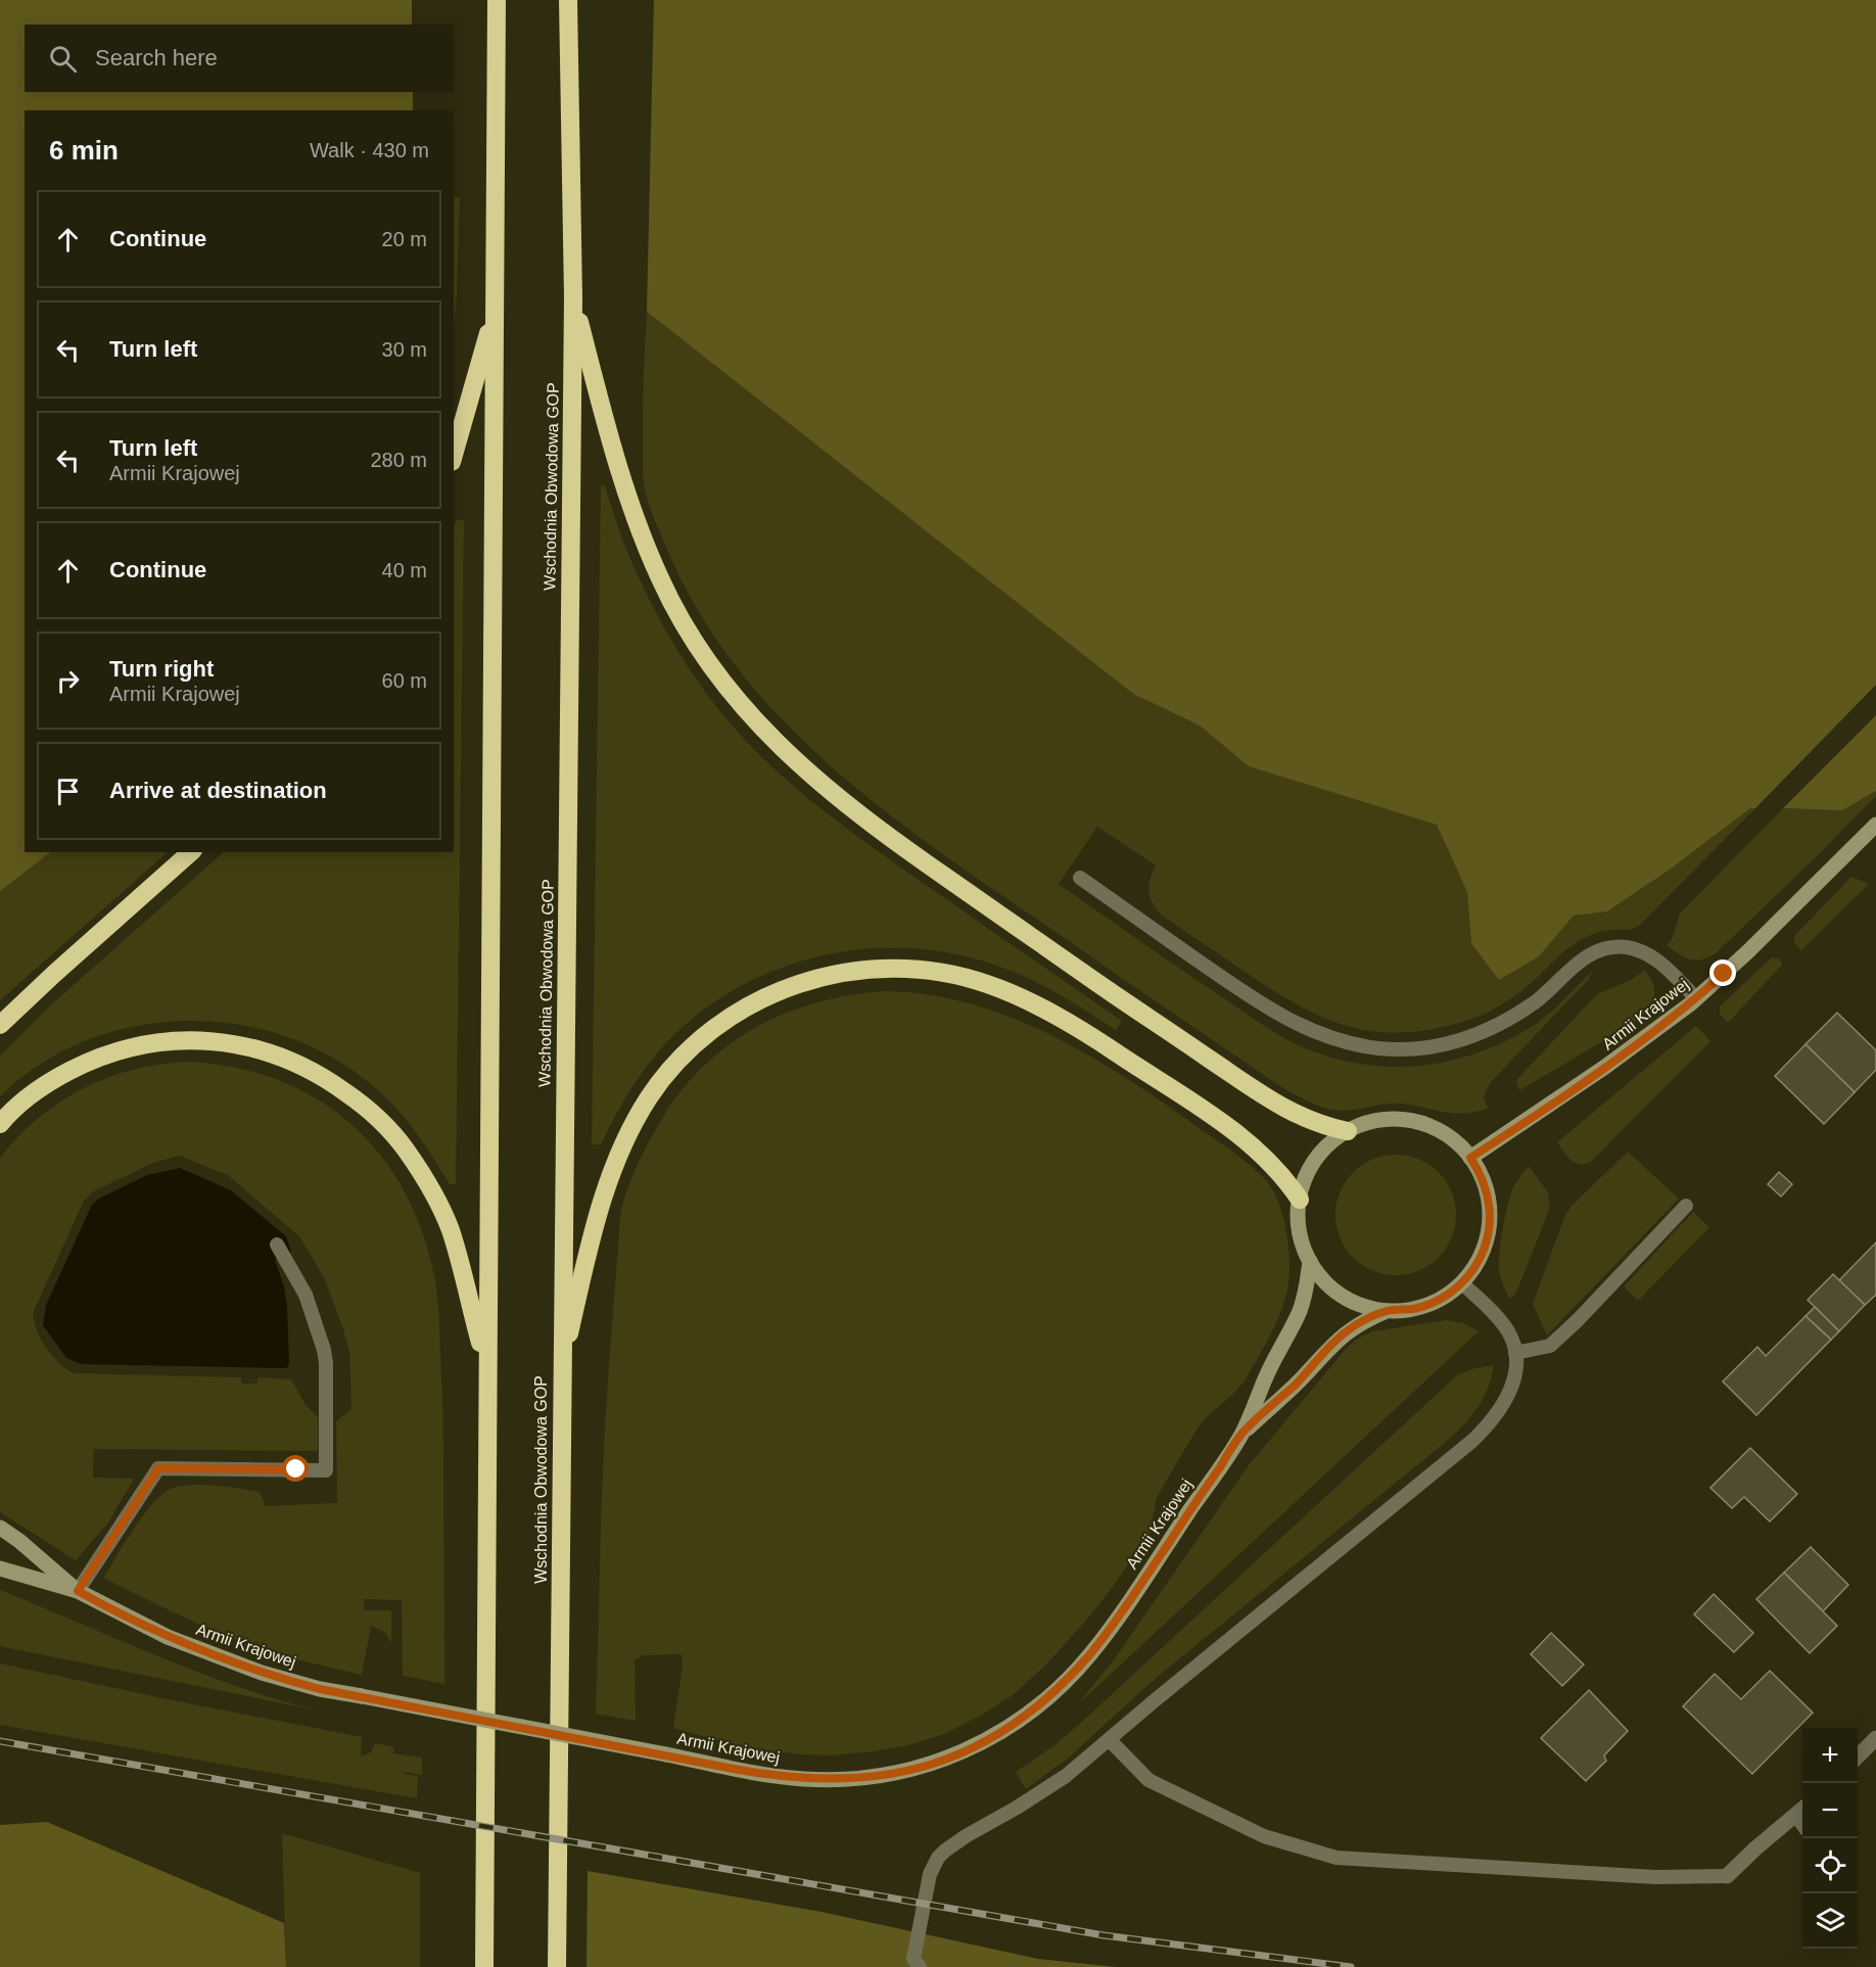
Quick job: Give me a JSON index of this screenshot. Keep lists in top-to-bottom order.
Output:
{
  "streets": {
    "highway": ["Wschodnia Obwodowa GOP"],
    "main road": ["Armii Krajowej"]
  },
  "page": {
    "search": "Search here",
    "heading": ["6 min", "Walk · 430 m"],
    "list": [
      ["Continue", "20 m"],
      ["Turn left", "30 m"],
      ["Turn left", "Armii Krajowej", "280 m"],
      ["Continue", "40 m"],
      ["Turn right", "Armii Krajowej", "60 m"],
      "Arrive at destination"
    ],
    "map_buttons": ["+", "−"]
  }
}
